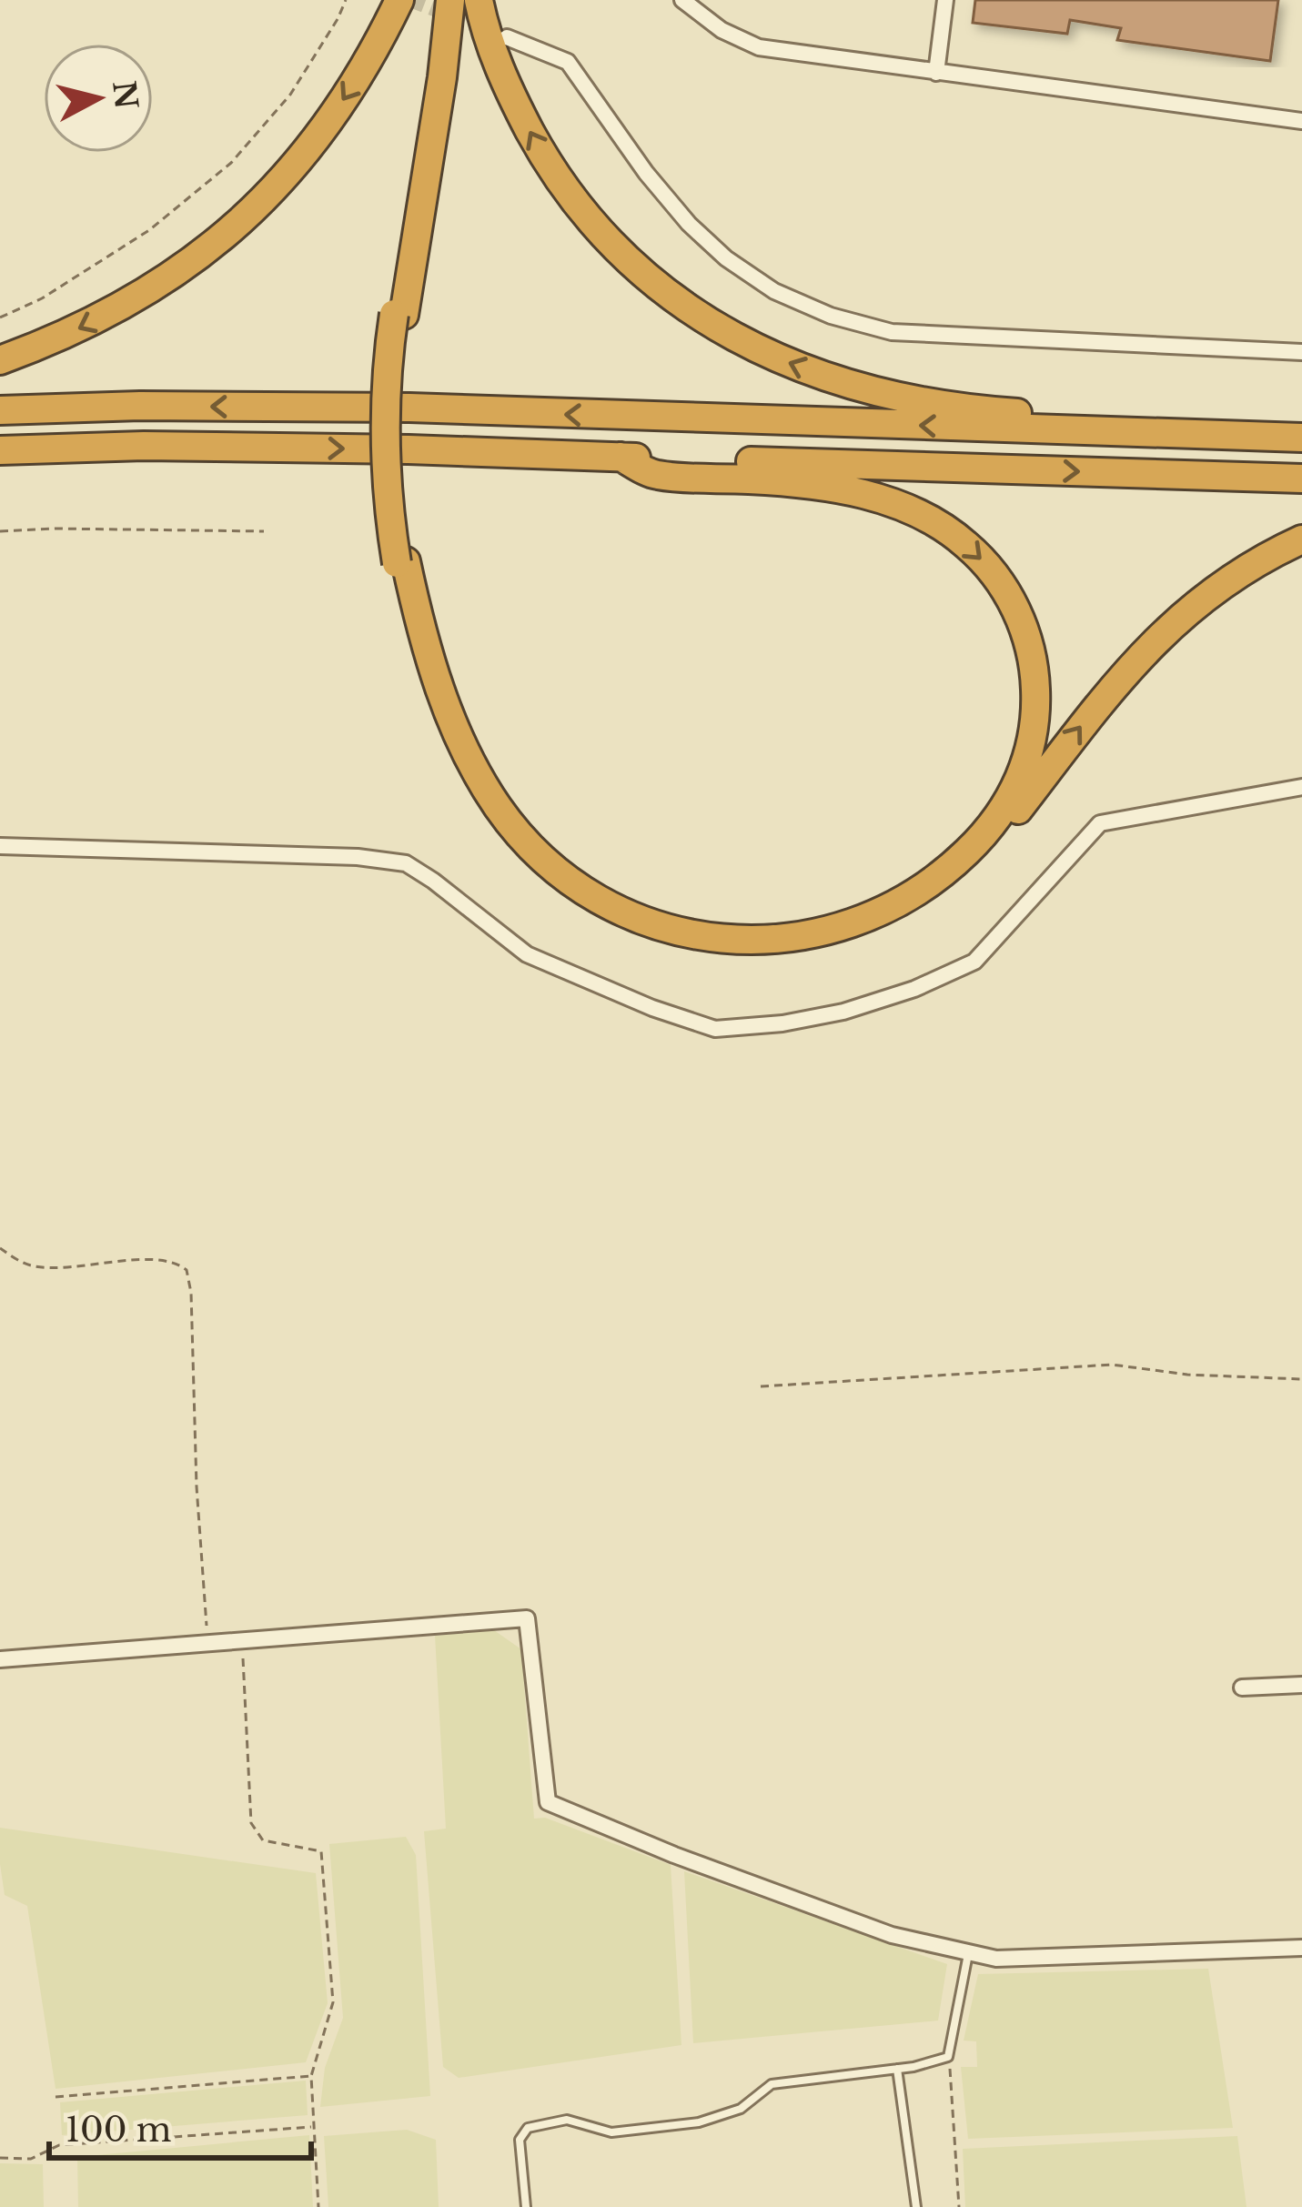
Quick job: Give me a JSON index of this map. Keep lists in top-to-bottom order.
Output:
{
  "scale_bar": "100 m",
  "north": "right"
}
